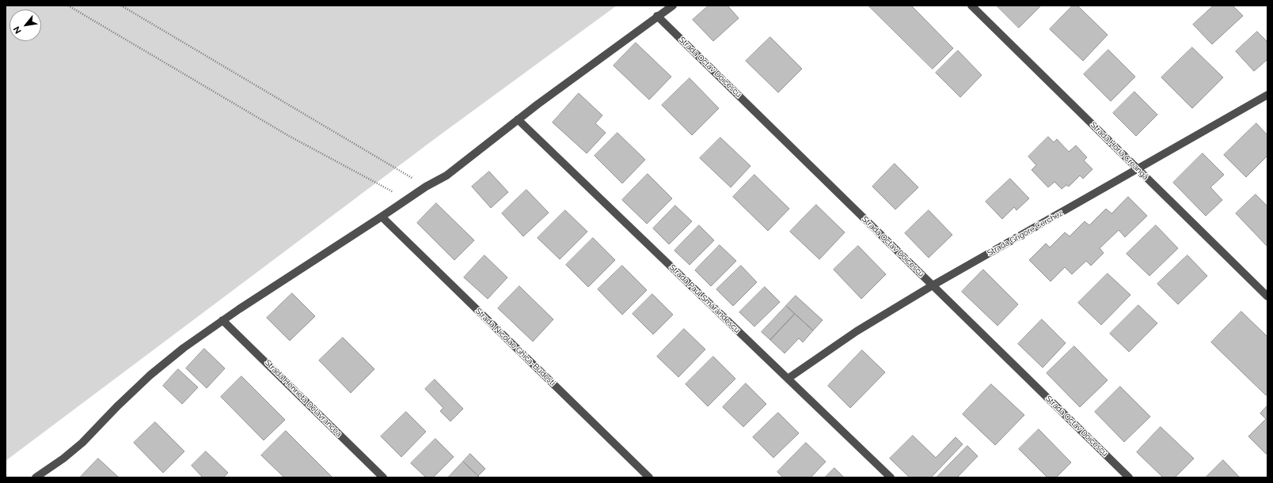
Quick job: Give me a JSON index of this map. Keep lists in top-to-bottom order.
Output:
{
  "streets": {
    "street": [
      "Strada Octav Doicescu",
      "Strada Horia Creangă",
      "Strada Grigore Cerchez",
      "Strada Paul Smărăndescu",
      "Strada Nicolae Ghica-Budești",
      "Strada Henrieta Delavrancea"
    ]
  },
  "crossings": [
    ["Strada Octav Doicescu", "Strada Grigore Cerchez"],
    ["Strada Horia Creangă", "Strada Grigore Cerchez"],
    ["Strada Grigore Cerchez", "Strada Paul Smărăndescu"]
  ],
  "north": "bottom left"
}
